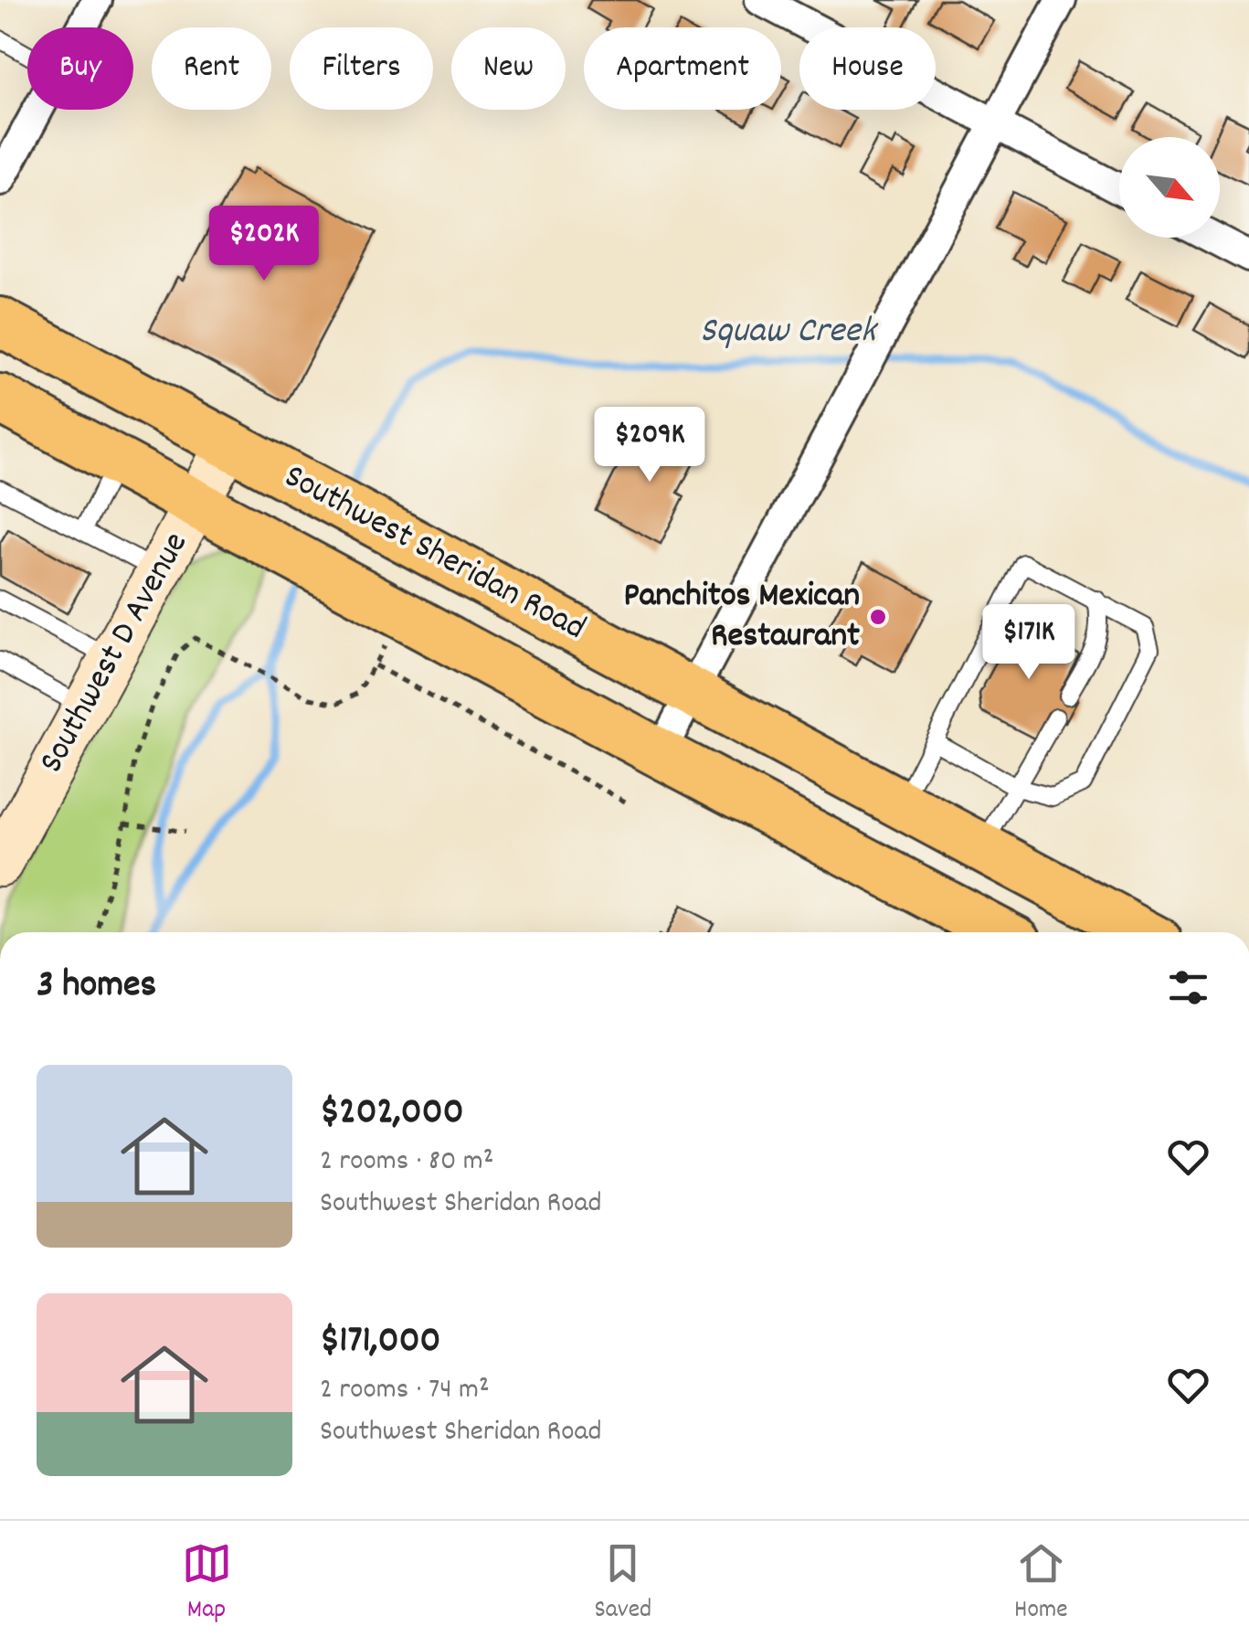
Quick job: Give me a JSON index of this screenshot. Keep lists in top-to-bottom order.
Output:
{
  "streets": {
    "main road": ["Southwest Sheridan Road"],
    "street": ["Southwest D Avenue"]
  },
  "crossings": [
    ["Southwest Sheridan Road", "Southwest D Avenue"]
  ],
  "water": ["Squaw Creek"],
  "places": ["Panchitos Mexican Restaurant"],
  "north": "bottom right",
  "page": {
    "chip": [
      "Buy",
      "Rent",
      "Filters",
      "New",
      "Apartment",
      "House"
    ],
    "price": ["$202K", "$209K", "$171K"],
    "heading": "3 homes",
    "list": [
      {
        "name": "$202,000",
        "note": "2 rooms · 80 m² · Southwest Sheridan Road"
      },
      {
        "name": "$171,000",
        "note": "2 rooms · 74 m² · Southwest Sheridan Road"
      }
    ],
    "tabs": ["Map", "Saved", "Home"]
  }
}
